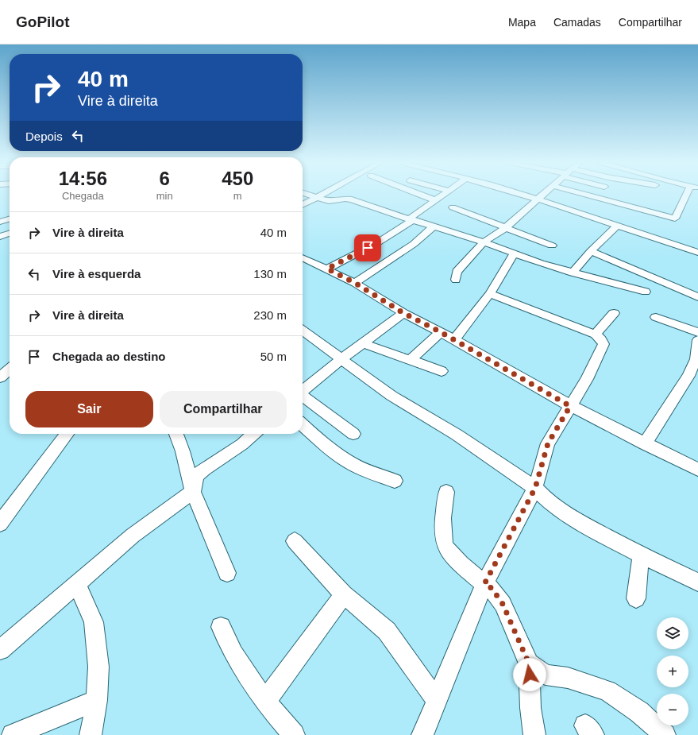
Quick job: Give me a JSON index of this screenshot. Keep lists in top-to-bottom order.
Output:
{
  "page": {
    "header": "GoPilot",
    "nav": ["Mapa", "Camadas", "Compartilhar"],
    "turn": ["40 m", "Vire à direita"],
    "then": "Depois",
    "eta": [
      "14:56",
      "Chegada",
      "6",
      "min",
      "450",
      "m"
    ],
    "list": [
      {
        "name": "Vire à direita",
        "value": "40 m"
      },
      {
        "name": "Vire à esquerda",
        "value": "130 m"
      },
      {
        "name": "Vire à direita",
        "value": "230 m"
      },
      {
        "name": "Chegada ao destino",
        "value": "50 m"
      }
    ],
    "buttons": ["Sair", "Compartilhar"],
    "map_buttons": ["+", "−"]
  }
}
